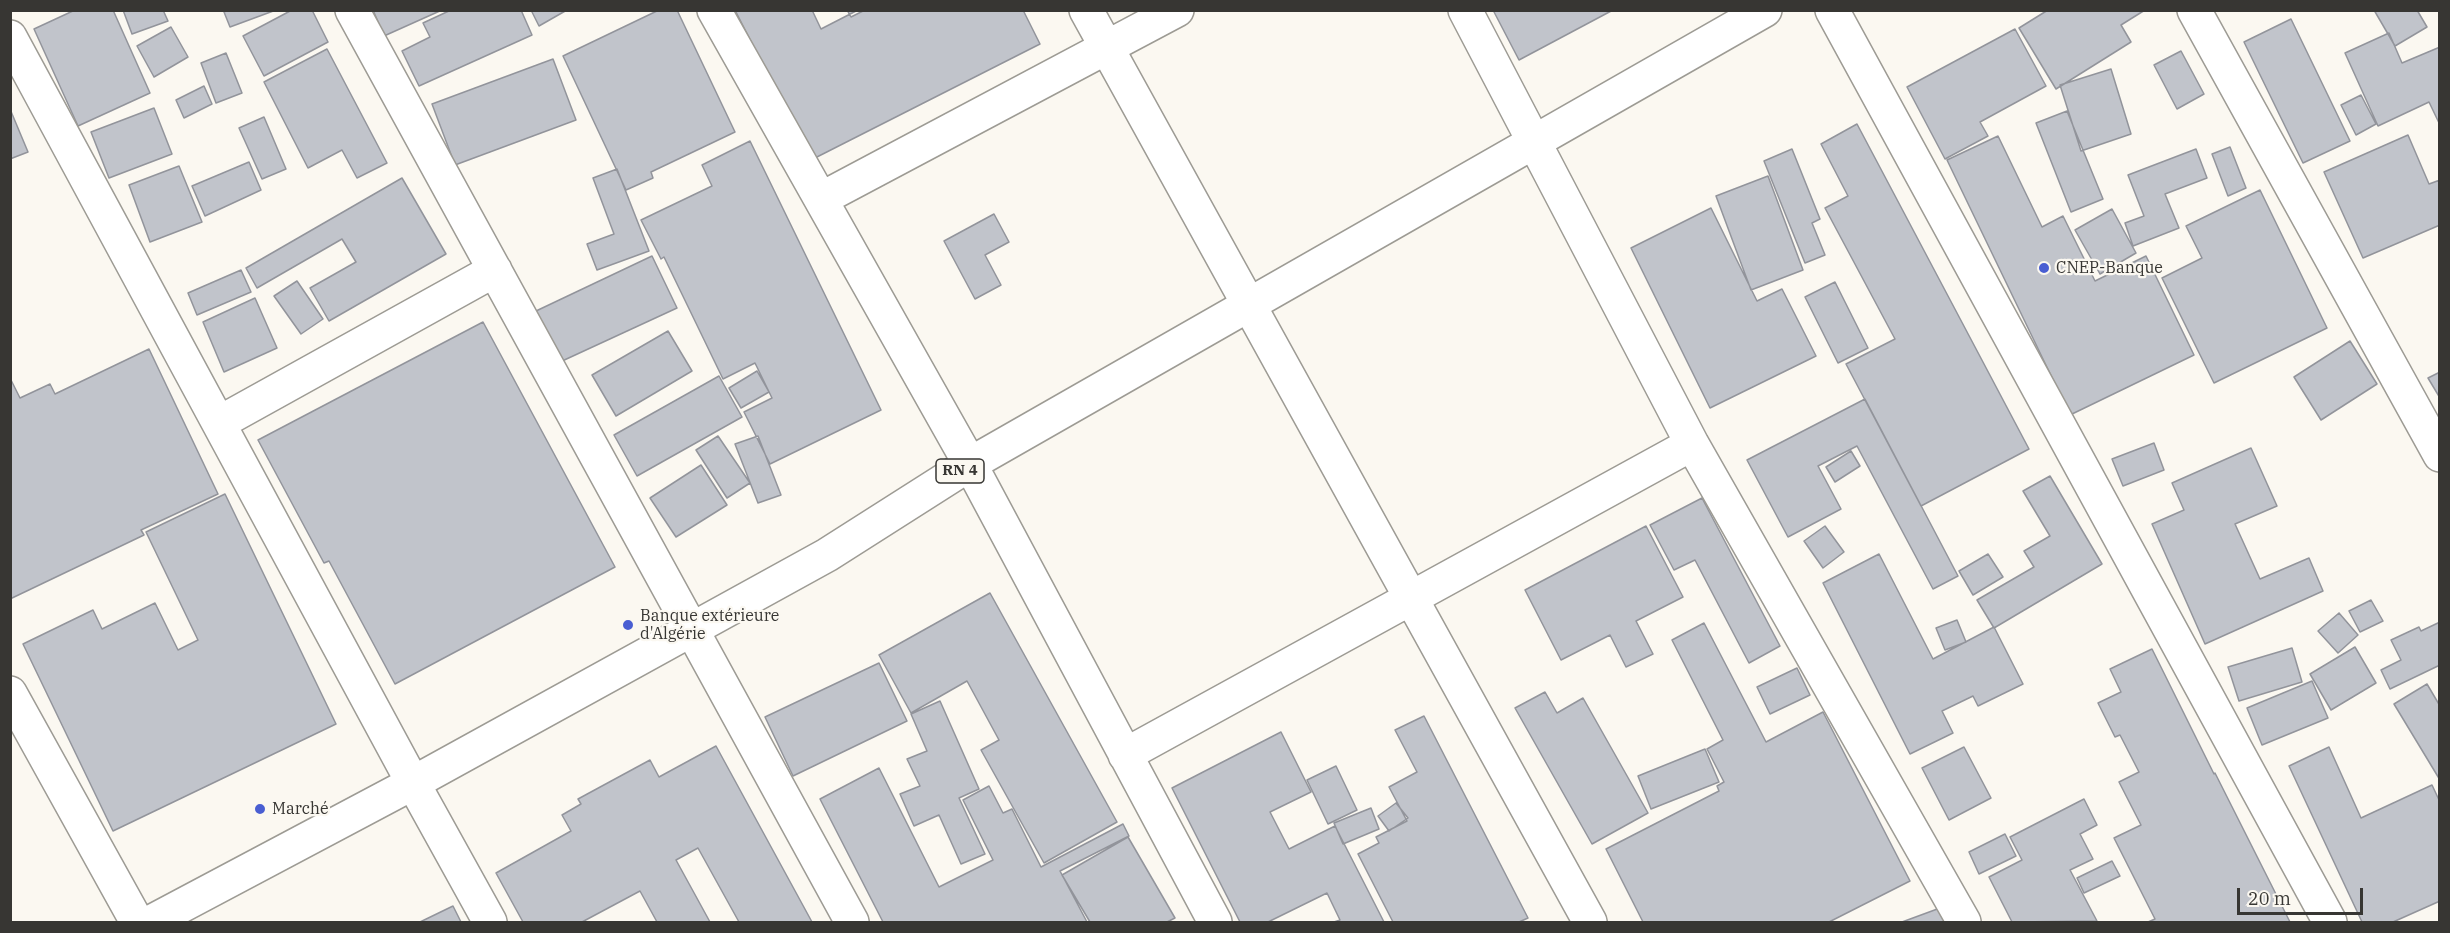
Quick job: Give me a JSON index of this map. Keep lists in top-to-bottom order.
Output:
{
  "streets": {
    "street": ["RN 4"]
  },
  "places": ["CNEP-Banque", "Banque extérieure d'Algérie", "Marché"],
  "scale_bar": "20 m"
}
